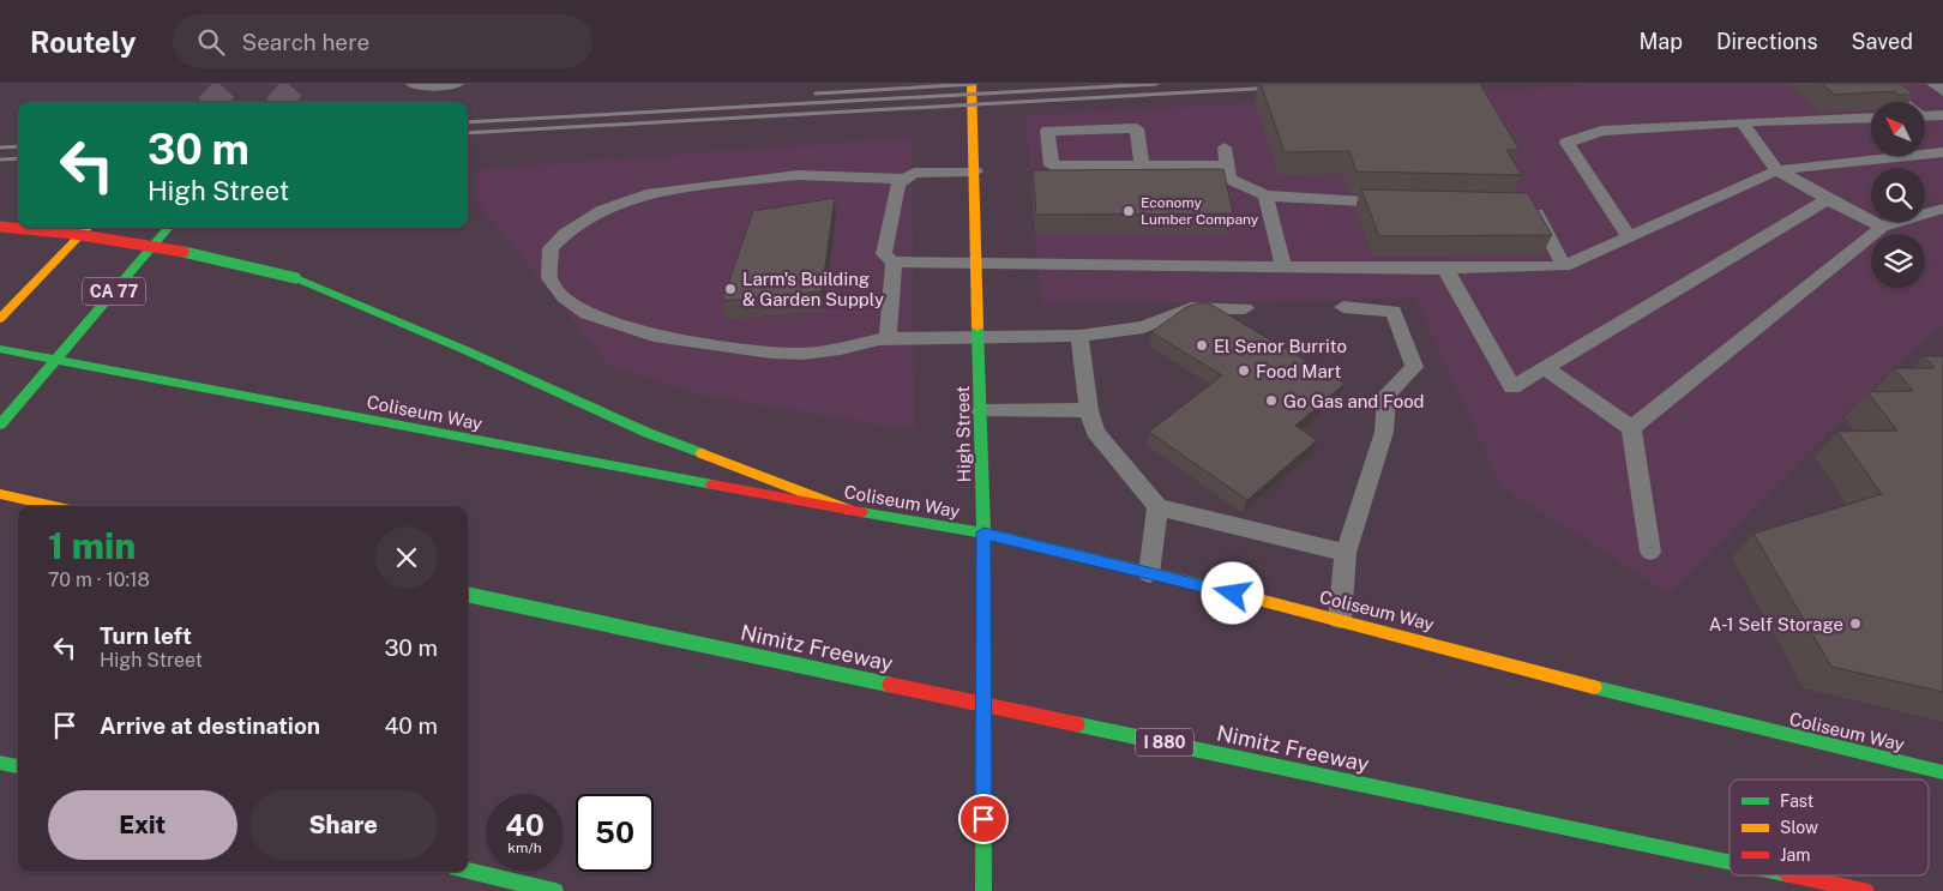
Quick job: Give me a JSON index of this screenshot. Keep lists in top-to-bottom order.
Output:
{
  "streets": {
    "main road": [
      "CA 77",
      "Coliseum Way",
      "High Street",
      "Nimitz Freeway",
      "I 880"
    ]
  },
  "crossings": [
    ["CA 77", "Coliseum Way"],
    ["Coliseum Way", "High Street"]
  ],
  "places": [
    "Economy Lumber Company",
    "Larm's Building & Garden Supply",
    "El Senor Burrito",
    "Food Mart",
    "Go Gas and Food",
    "A-1 Self Storage"
  ],
  "legend": ["Fast", "Slow", "Jam"],
  "north": "top left",
  "page": {
    "header": "Routely",
    "search": "Search here",
    "nav": ["Map", "Directions", "Saved"],
    "turn": ["30 m", "High Street"],
    "heading": ["1 min", "70 m · 10:18"],
    "list": [
      {
        "name": "Turn left",
        "note": "High Street",
        "value": "30 m"
      },
      {
        "name": "Arrive at destination",
        "value": "40 m"
      }
    ],
    "buttons": ["Exit", "Share"],
    "speed": "40 km/h",
    "limit": "50"
  }
}
